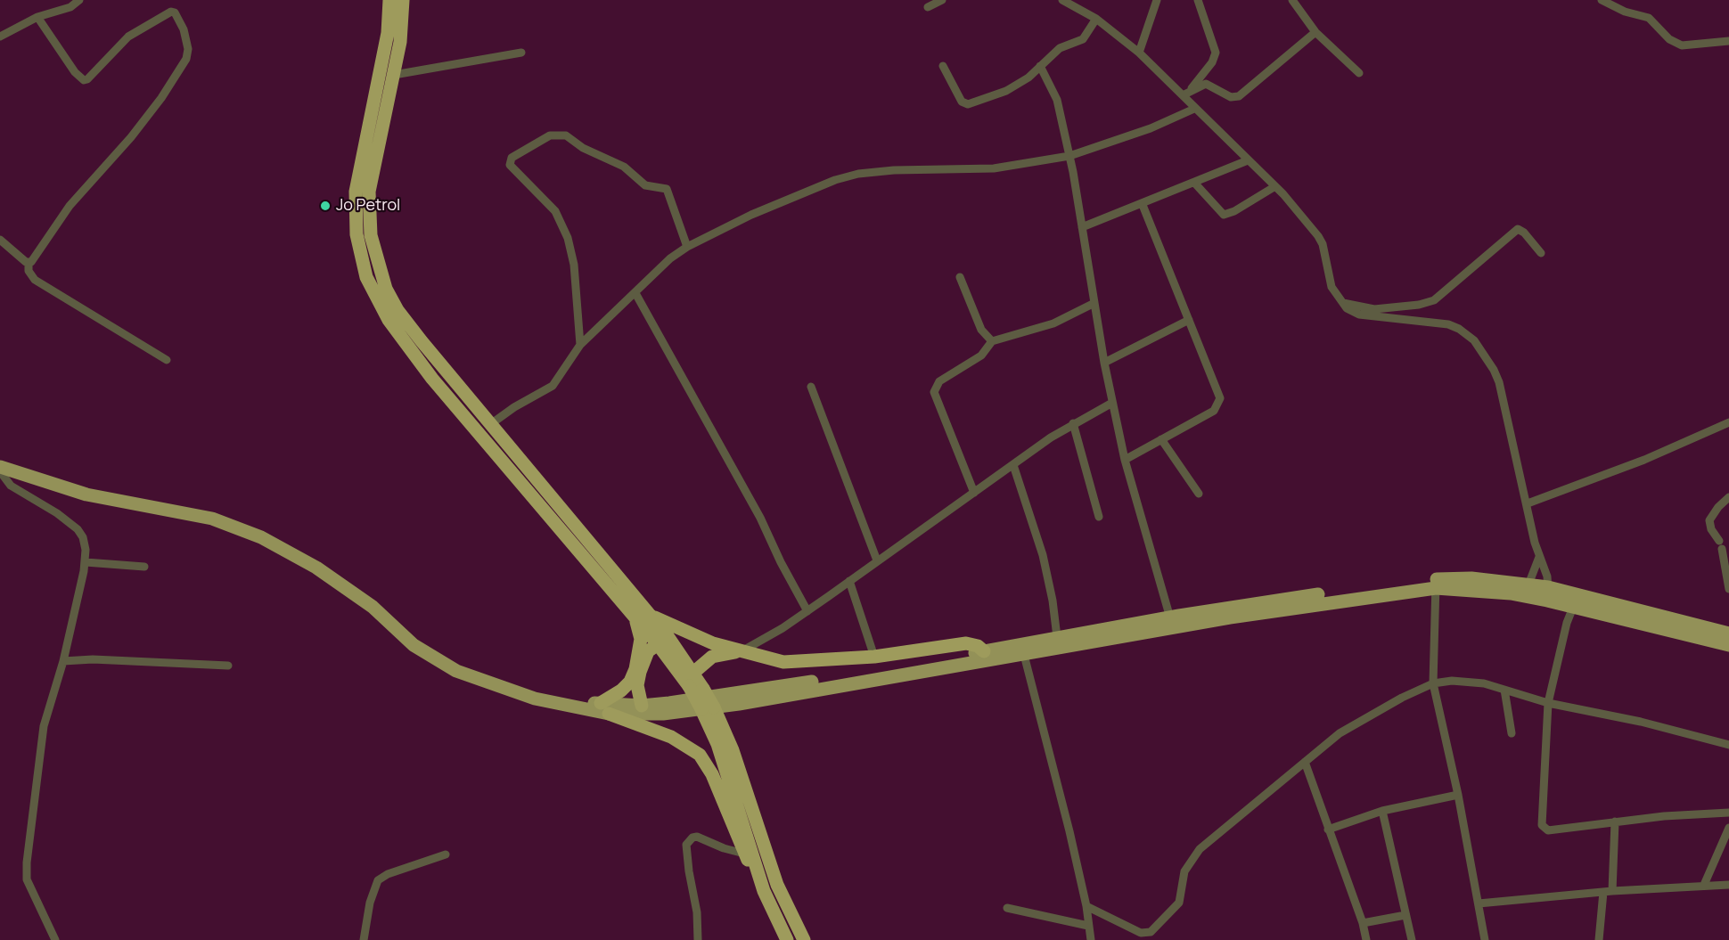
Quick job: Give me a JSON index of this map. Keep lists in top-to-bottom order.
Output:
{
  "places": ["Jo Petrol"]
}
